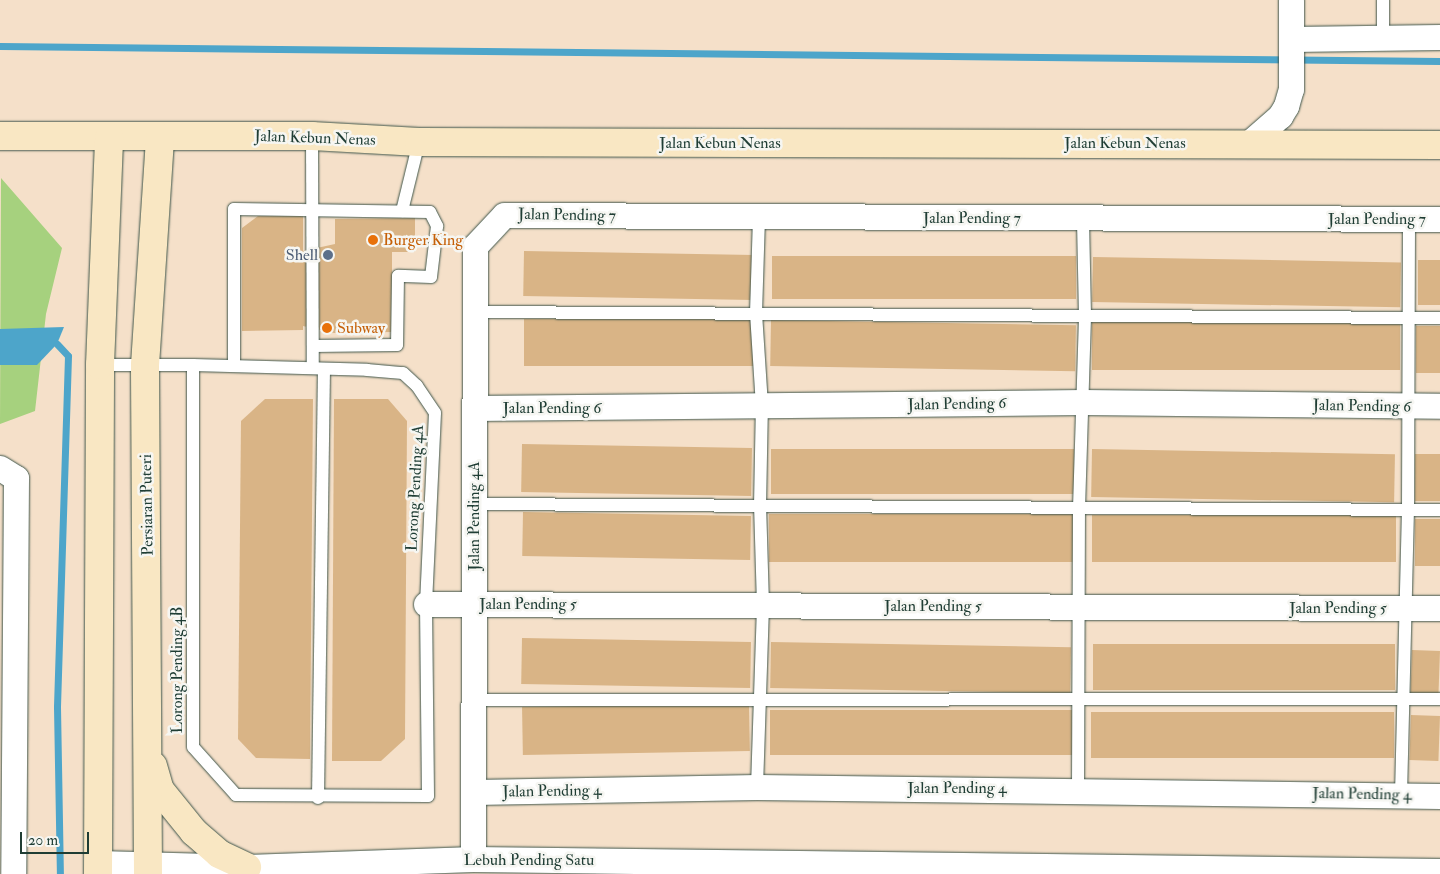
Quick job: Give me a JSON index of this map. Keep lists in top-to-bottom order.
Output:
{
  "streets": {
    "street": [
      "Jalan Kebun Nenas",
      "Jalan Pending 7",
      "Jalan Pending 6",
      "Persiaran Puteri",
      "Jalan Pending 4A",
      "Jalan Pending 5",
      "Jalan Pending 4",
      "Lebuh Pending Satu"
    ],
    "lane": ["Lorong Pending 4A", "Lorong Pending 4B"]
  },
  "crossings": [
    ["Jalan Kebun Nenas", "Persiaran Puteri"],
    ["Jalan Pending 7", "Jalan Pending 4A"],
    ["Jalan Pending 6", "Jalan Pending 4A"],
    ["Lorong Pending 4A", "Persiaran Puteri"],
    ["Lorong Pending 4A", "Jalan Pending 5"],
    ["Lorong Pending 4A", "Lorong Pending 4B"],
    ["Persiaran Puteri", "Lebuh Pending Satu"],
    ["Jalan Pending 4A", "Jalan Pending 5"],
    ["Jalan Pending 4A", "Jalan Pending 4"],
    ["Jalan Pending 4A", "Lebuh Pending Satu"]
  ],
  "places": ["Burger King", "Shell", "Subway"],
  "scale_bar": "20 m"
}
